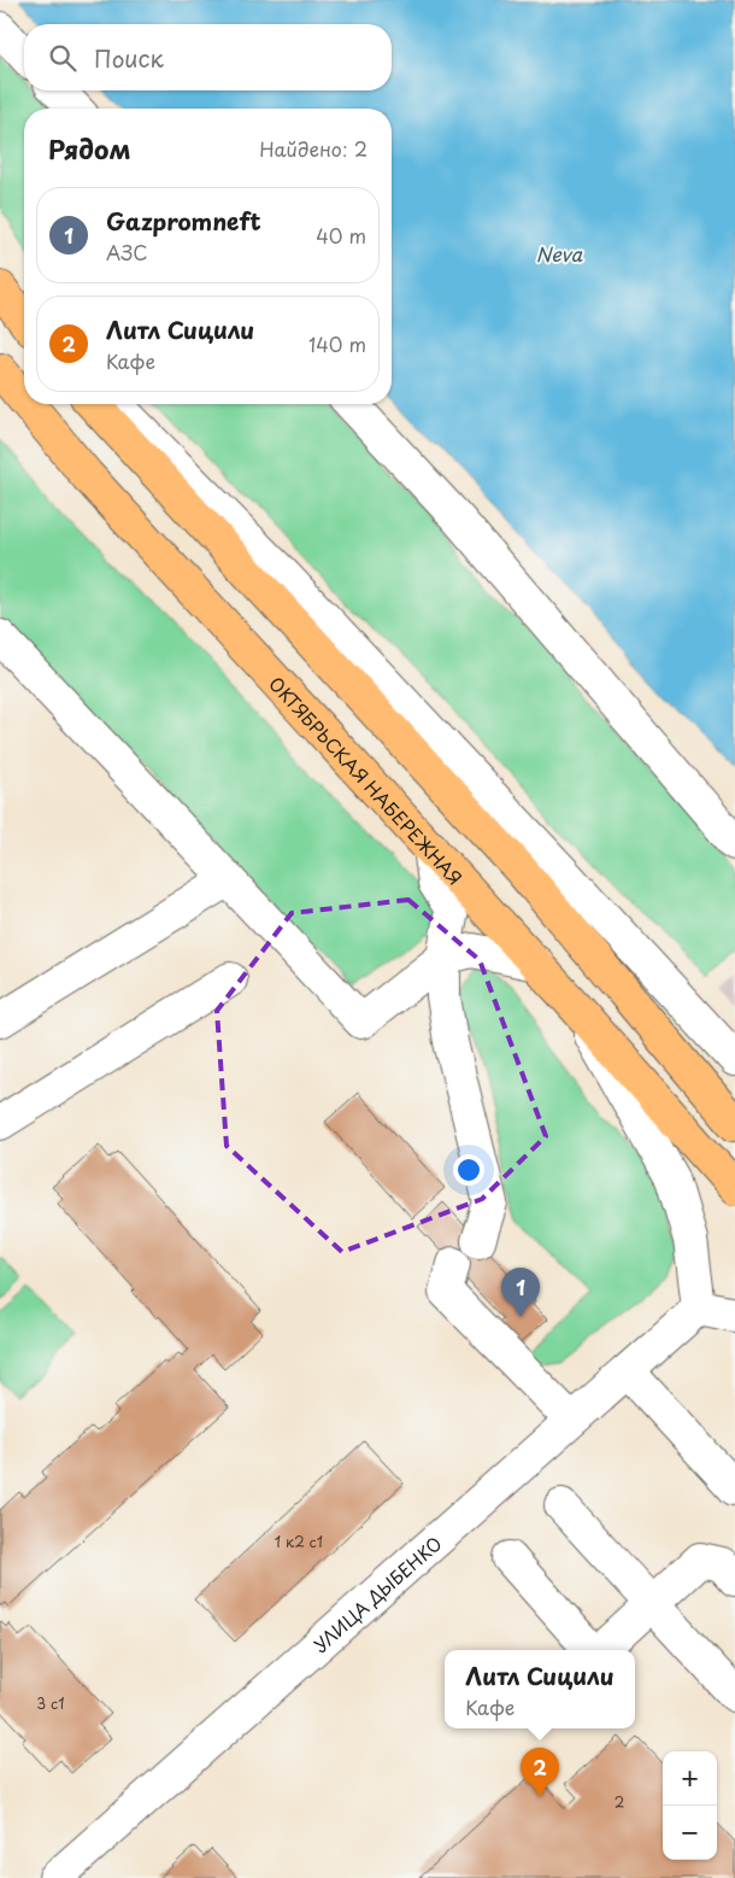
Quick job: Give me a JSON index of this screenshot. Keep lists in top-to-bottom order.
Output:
{
  "streets": {
    "main road": ["ОКТЯБРЬСКАЯ НАБЕРЕЖНАЯ"],
    "street": ["УЛИЦА ДЫБЕНКО"]
  },
  "water": ["Neva"],
  "house_numbers": ["1 к2 с1", "3 с1", "2"],
  "page": {
    "search": "Поиск",
    "heading": ["Рядом", "Найдено: 2"],
    "list": [
      {
        "mark": "1",
        "name": "Gazpromneft",
        "note": "АЗС",
        "value": "40 m"
      },
      {
        "mark": "2",
        "name": "Литл Сицили",
        "note": "Кафе",
        "value": "140 m"
      }
    ],
    "pins": ["1", "2"],
    "popup": ["Литл Сицили", "Кафе"],
    "map_buttons": ["+", "−"]
  }
}
